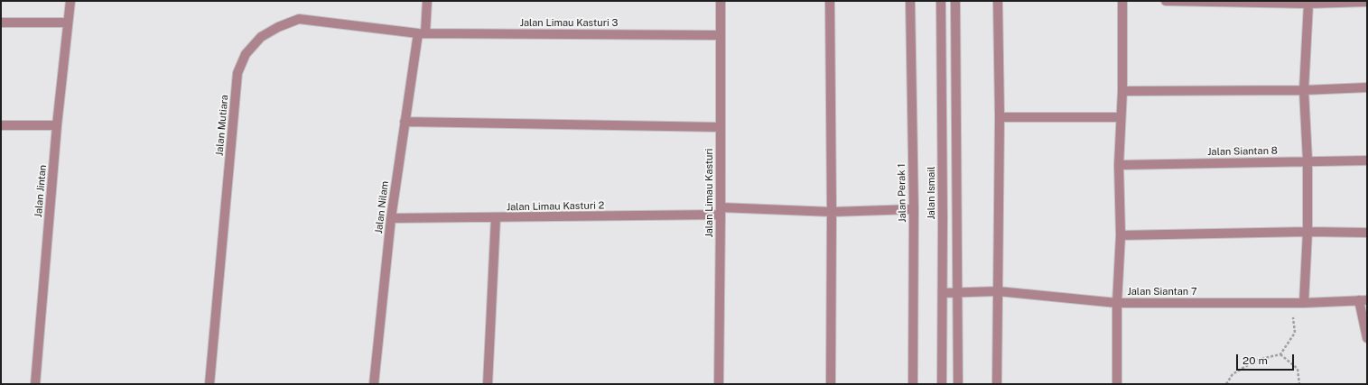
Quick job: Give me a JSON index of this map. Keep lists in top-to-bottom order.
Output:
{
  "streets": {
    "street": [
      "Jalan Limau Kasturi 3",
      "Jalan Mutiara",
      "Jalan Siantan 8",
      "Jalan Jintan",
      "Jalan Limau Kasturi",
      "Jalan Perak 1",
      "Jalan Ismail",
      "Jalan Limau Kasturi 2",
      "Jalan Nilam",
      "Jalan Siantan 7"
    ]
  },
  "crossings": [
    ["Jalan Limau Kasturi 3", "Jalan Mutiara"],
    ["Jalan Limau Kasturi 3", "Jalan Limau Kasturi"],
    ["Jalan Limau Kasturi 3", "Jalan Nilam"],
    ["Jalan Mutiara", "Jalan Nilam"],
    ["Jalan Limau Kasturi", "Jalan Limau Kasturi 2"],
    ["Jalan Perak 1", "Jalan Limau Kasturi 2"],
    ["Jalan Ismail", "Jalan Siantan 7"],
    ["Jalan Limau Kasturi 2", "Jalan Nilam"]
  ],
  "scale_bar": "20 m"
}
